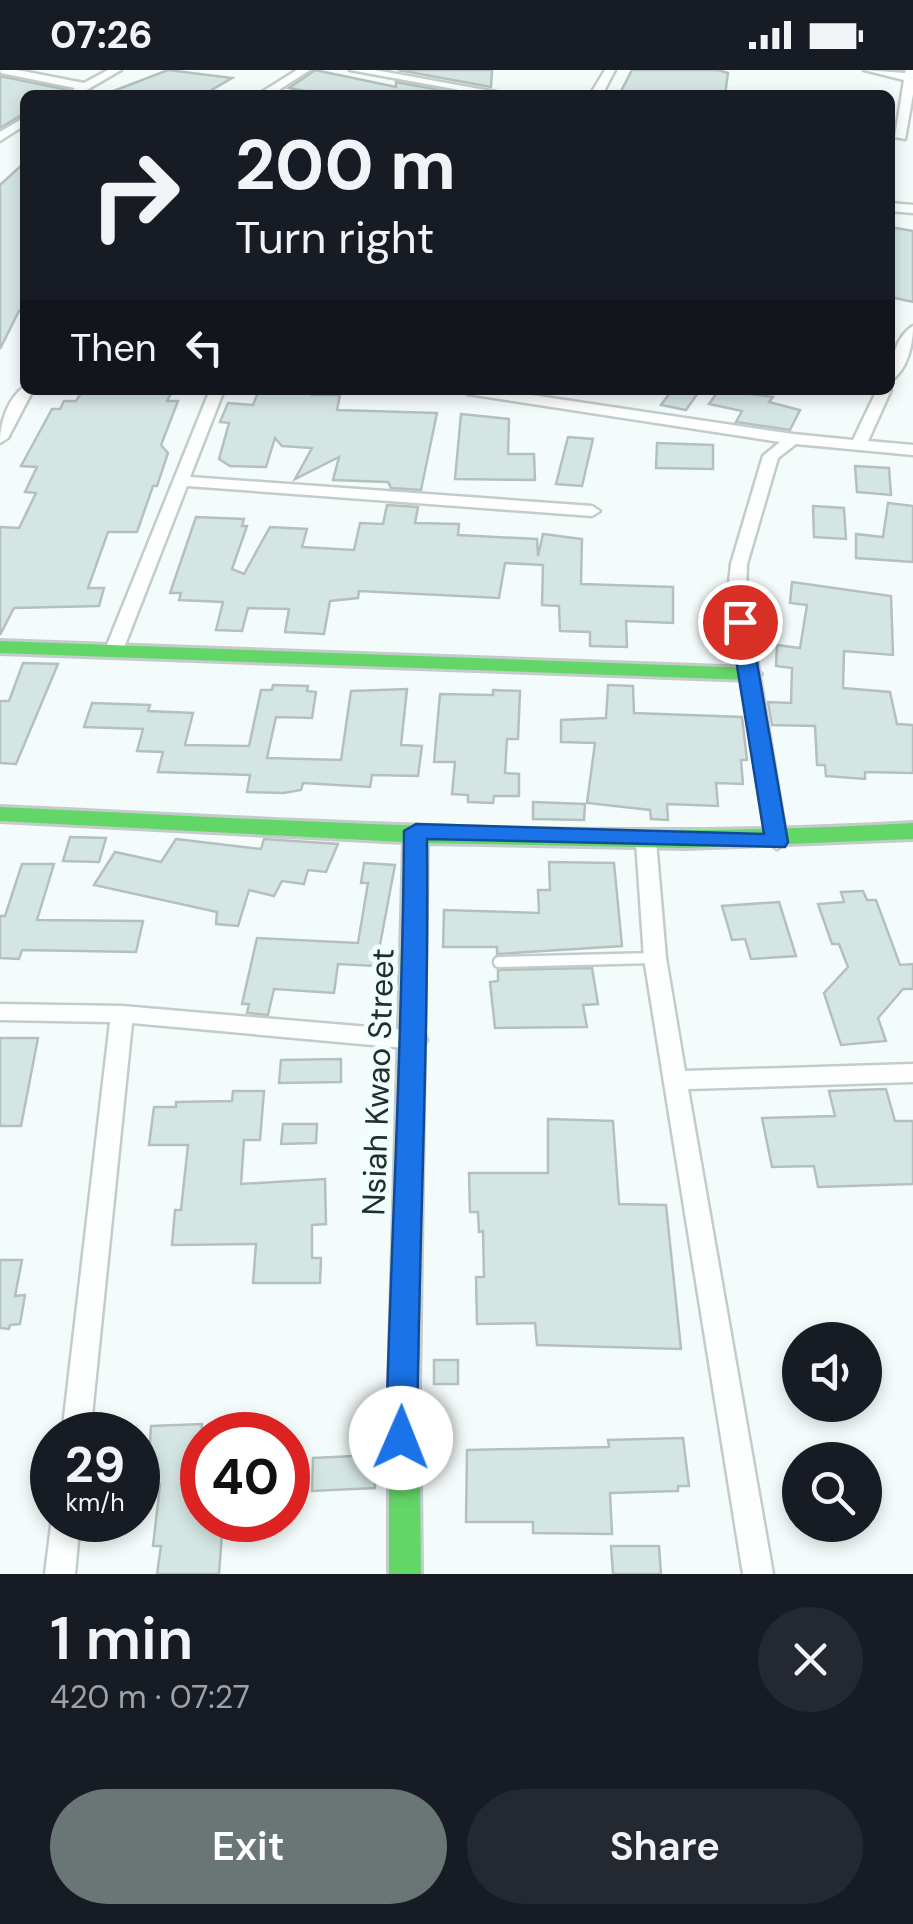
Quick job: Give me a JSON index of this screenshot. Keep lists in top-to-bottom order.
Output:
{
  "streets": {
    "street": ["Nsiah Kwao Street"]
  },
  "page": {
    "status": "07:26",
    "turn": ["200 m", "Turn right"],
    "then": "Then",
    "speed": "29 km/h",
    "limit": "40",
    "heading": ["1 min", "420 m · 07:27"],
    "buttons": ["Exit", "Share"]
  }
}
